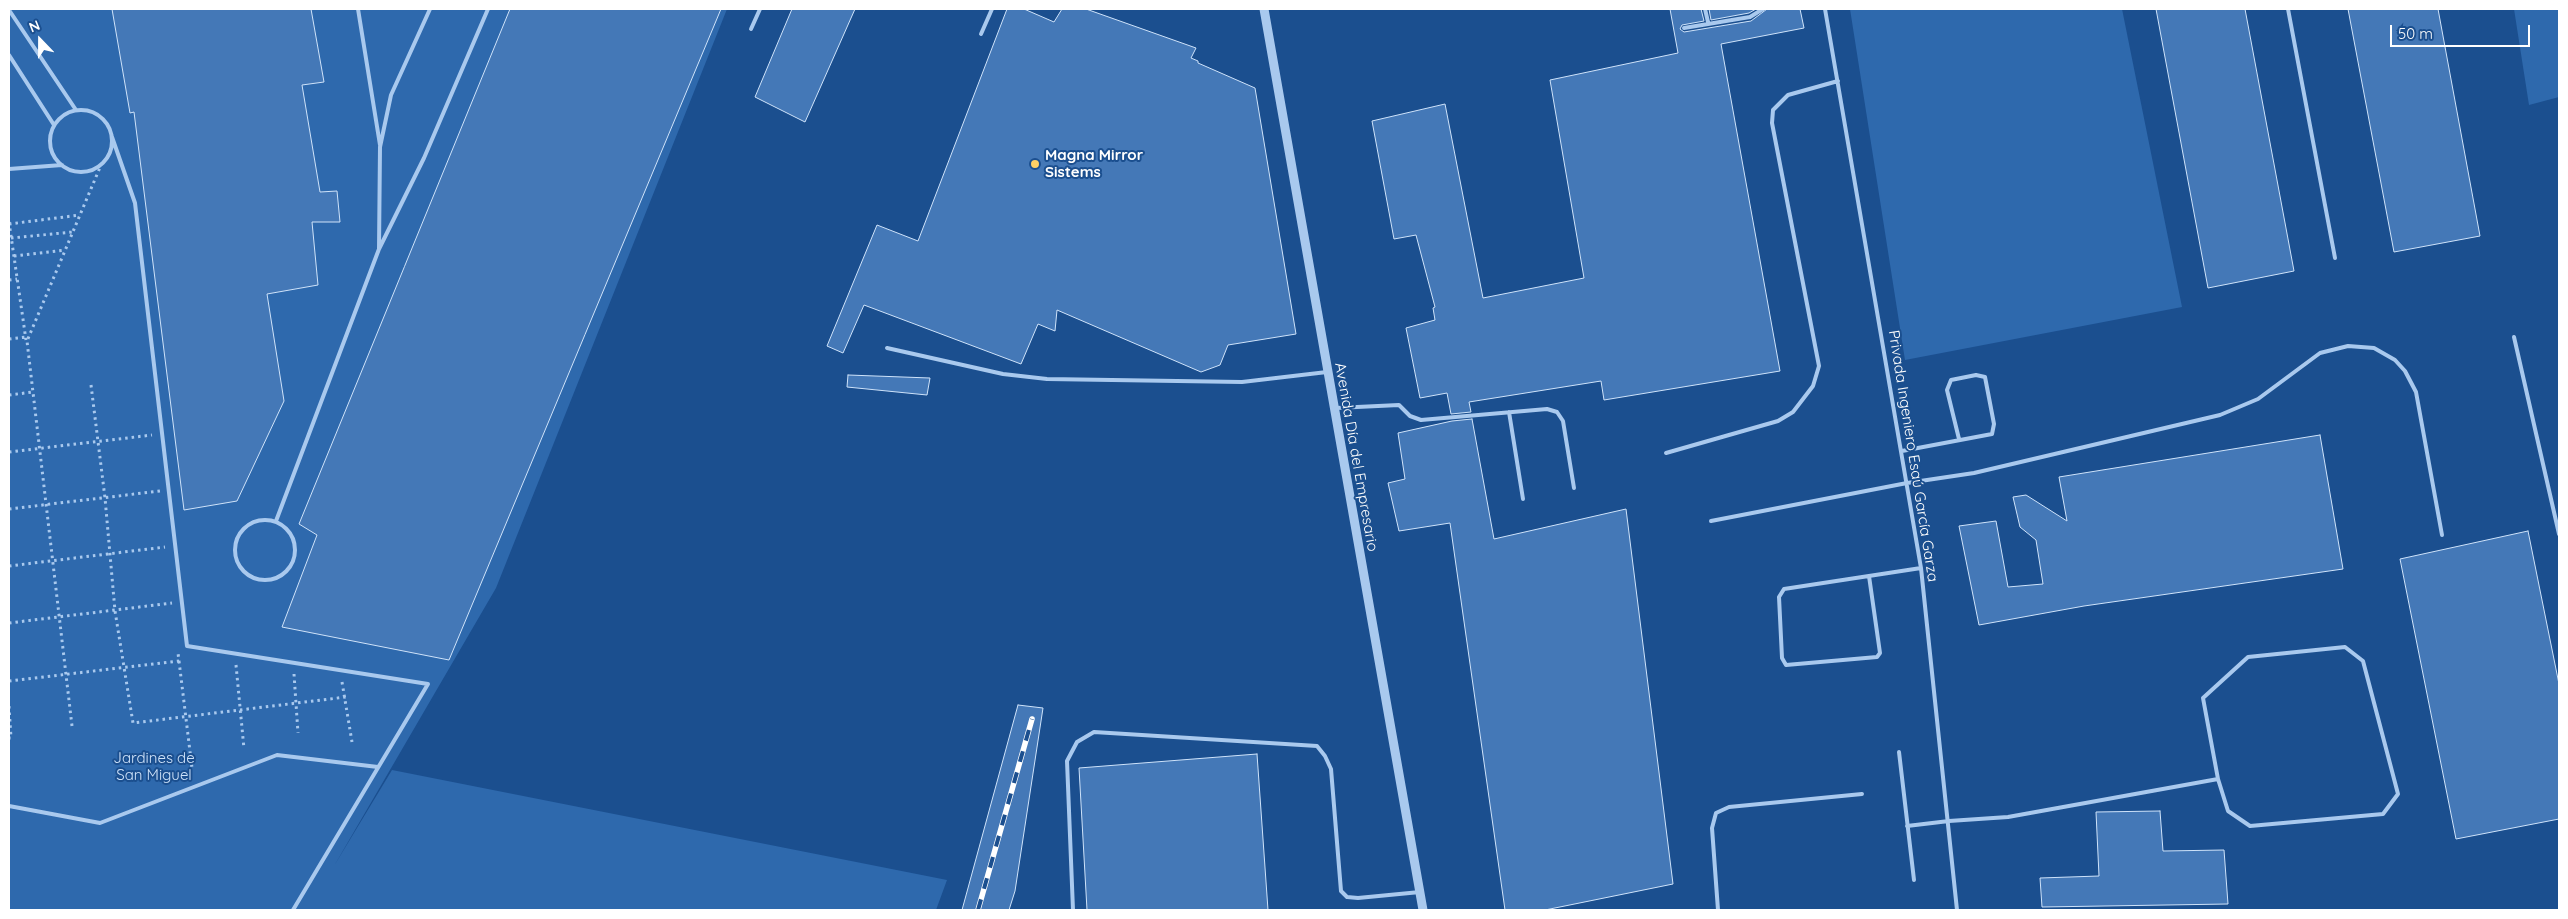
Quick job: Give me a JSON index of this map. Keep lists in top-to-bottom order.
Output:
{
  "streets": {
    "street": ["Avenida Día del Empresario"],
    "lane": ["Privada Ingeniero Esaú García Garza"]
  },
  "parks": ["Jardines de San Miguel"],
  "places": ["Magna Mirror Sistems"],
  "scale_bar": "50 m",
  "north": "top"
}
